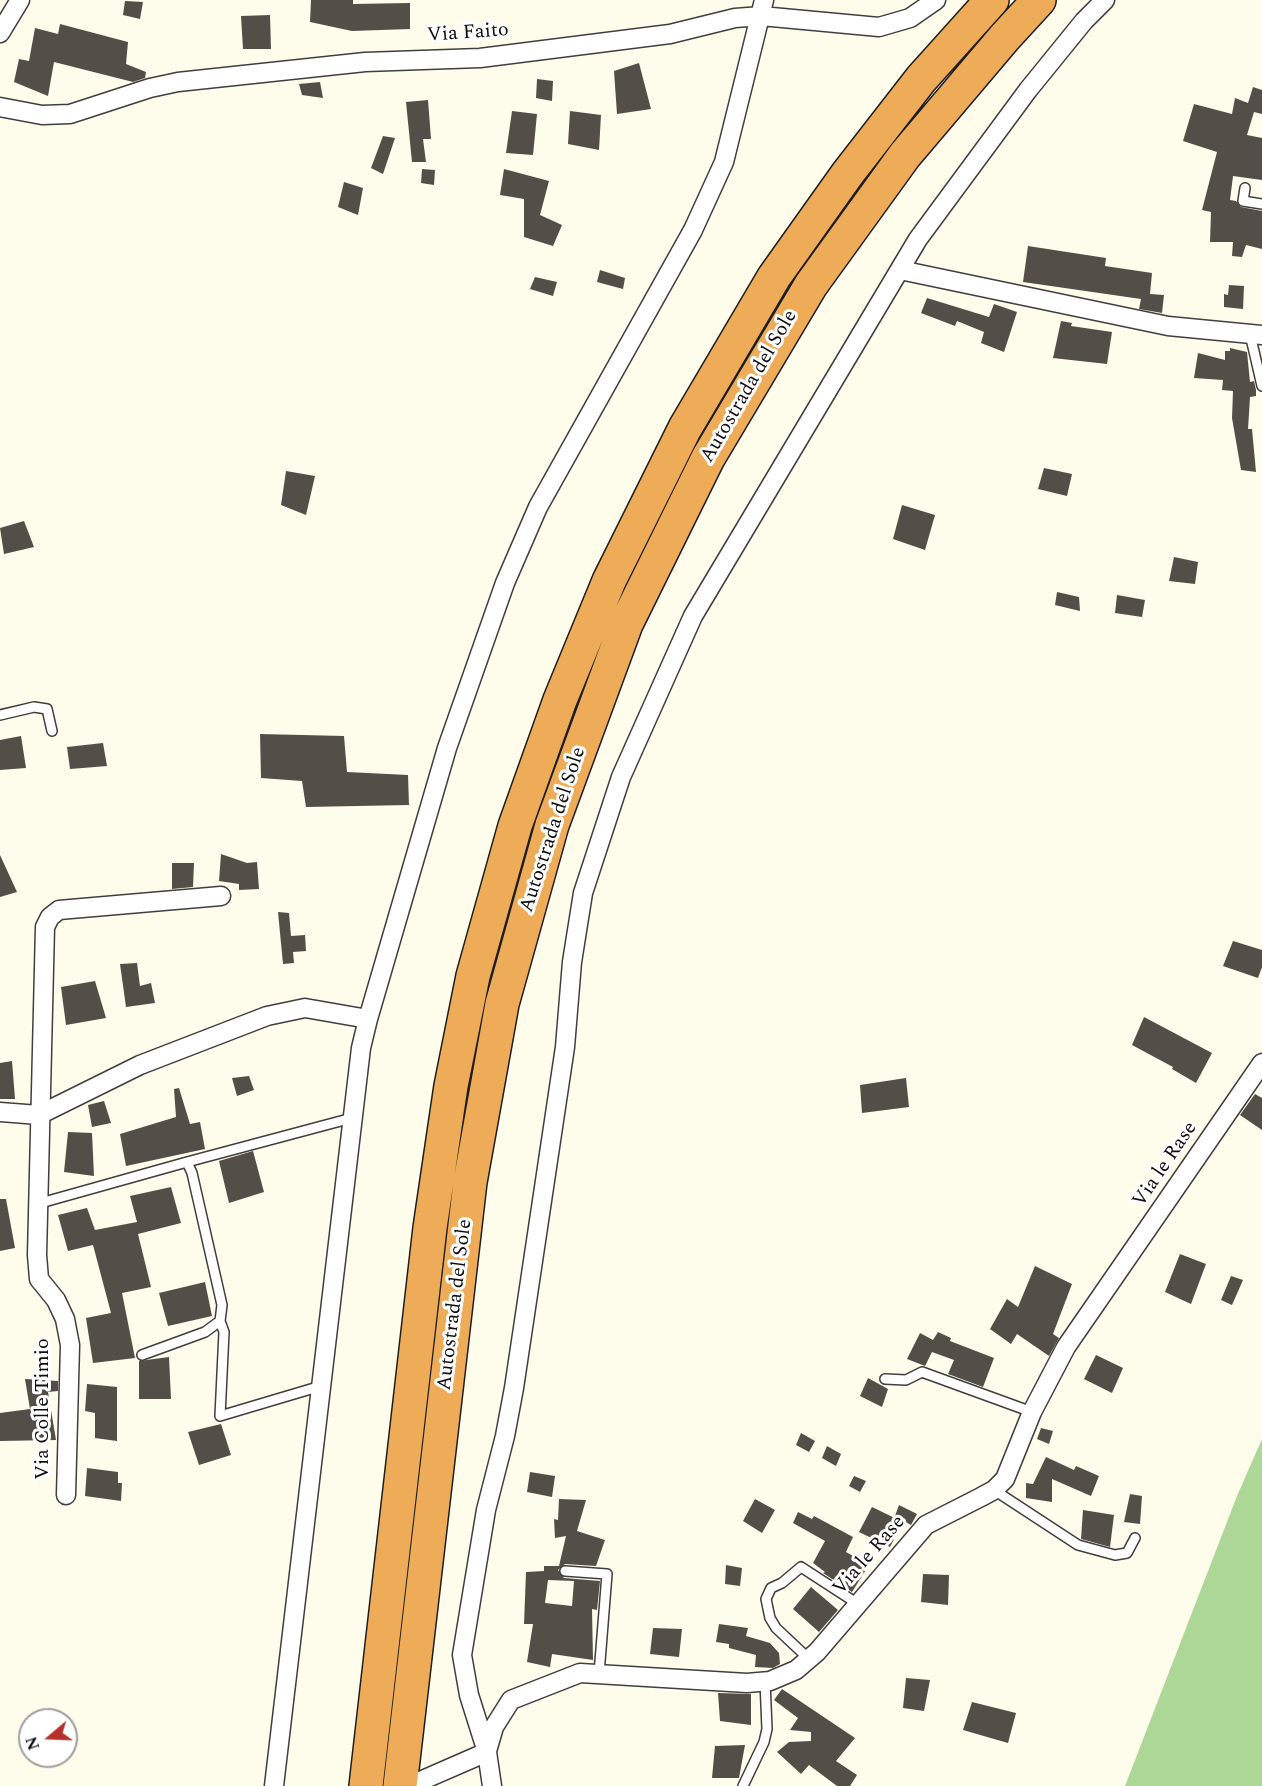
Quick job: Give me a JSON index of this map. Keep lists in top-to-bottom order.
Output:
{
  "streets": {
    "highway": ["Autostrada del Sole"],
    "street": ["Via Faito", "Via le Rase", "Via Colle Timio"]
  },
  "north": "left"
}
